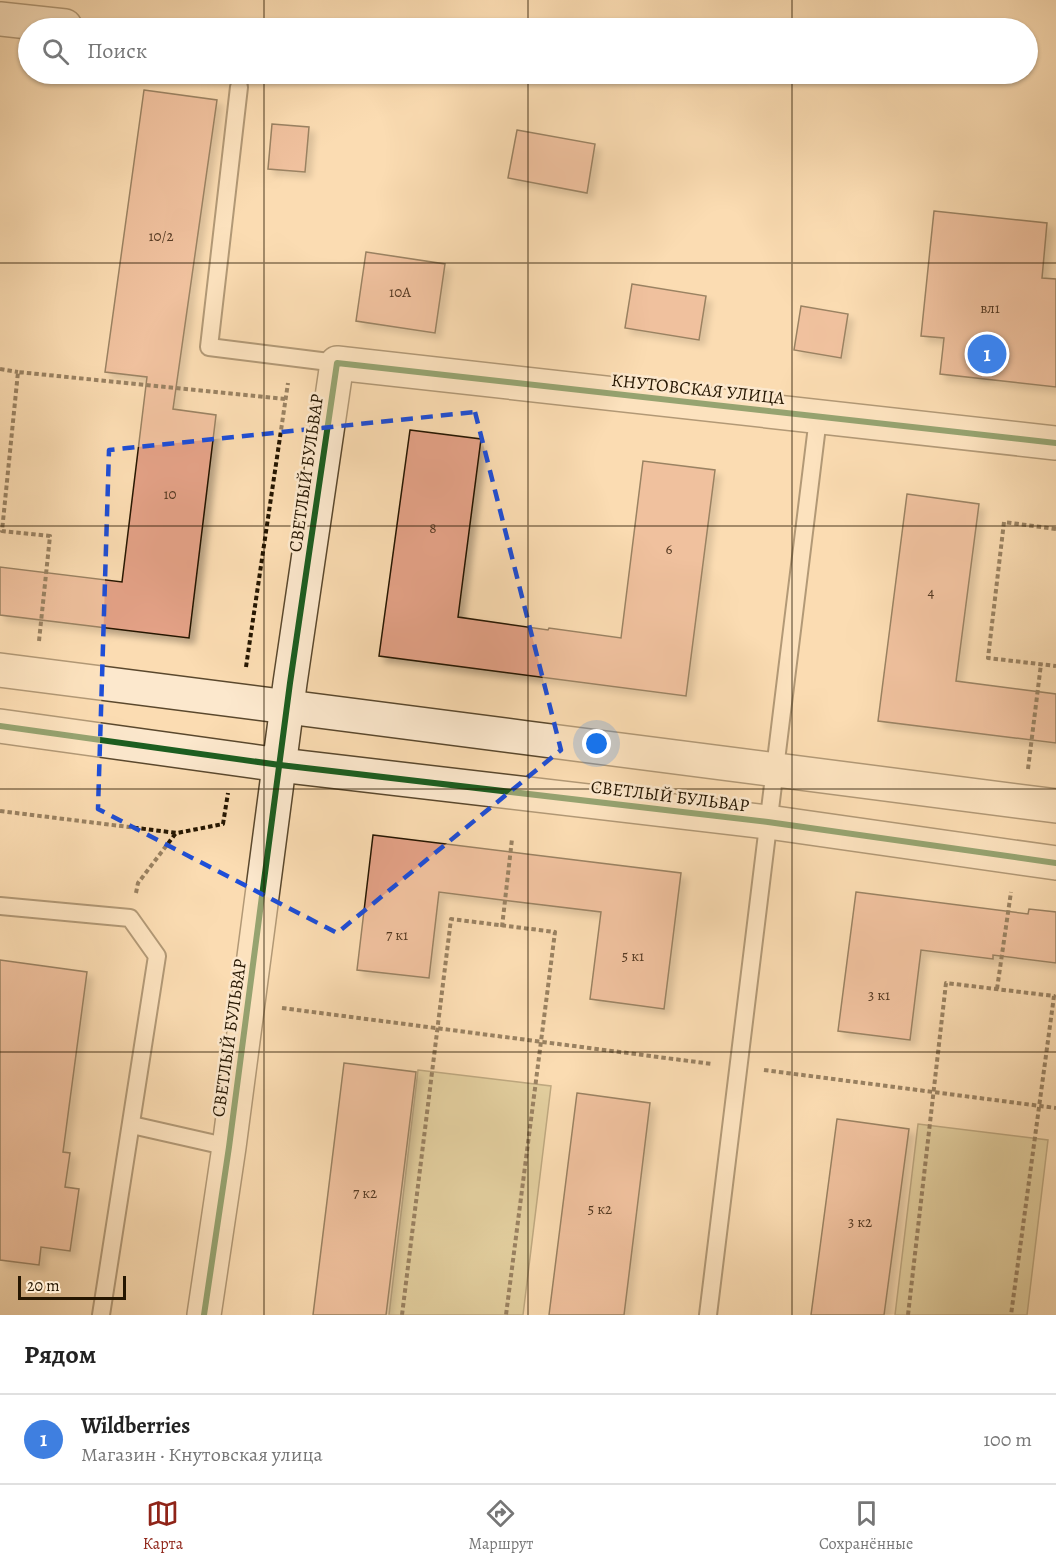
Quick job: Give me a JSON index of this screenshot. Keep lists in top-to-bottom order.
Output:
{
  "streets": {
    "street": ["КНУТОВСКАЯ УЛИЦА", "СВЕТЛЫЙ БУЛЬВАР"]
  },
  "crossings": [
    ["КНУТОВСКАЯ УЛИЦА", "СВЕТЛЫЙ БУЛЬВАР"]
  ],
  "house_numbers": [
    "10/2",
    "10А",
    "вл1",
    "10",
    "8",
    "6",
    "4",
    "7 к1",
    "5 к1",
    "3 к1",
    "7 к2",
    "5 к2",
    "3 к2"
  ],
  "scale_bar": "20 m",
  "page": {
    "search": "Поиск",
    "pins": "1",
    "scale": "20 m",
    "heading": "Рядом",
    "list": [
      {
        "mark": "1",
        "name": "Wildberries",
        "note": "Магазин · Кнутовская улица",
        "value": "100 m"
      }
    ],
    "nav": ["Карта", "Маршрут", "Сохранённые"]
  }
}
